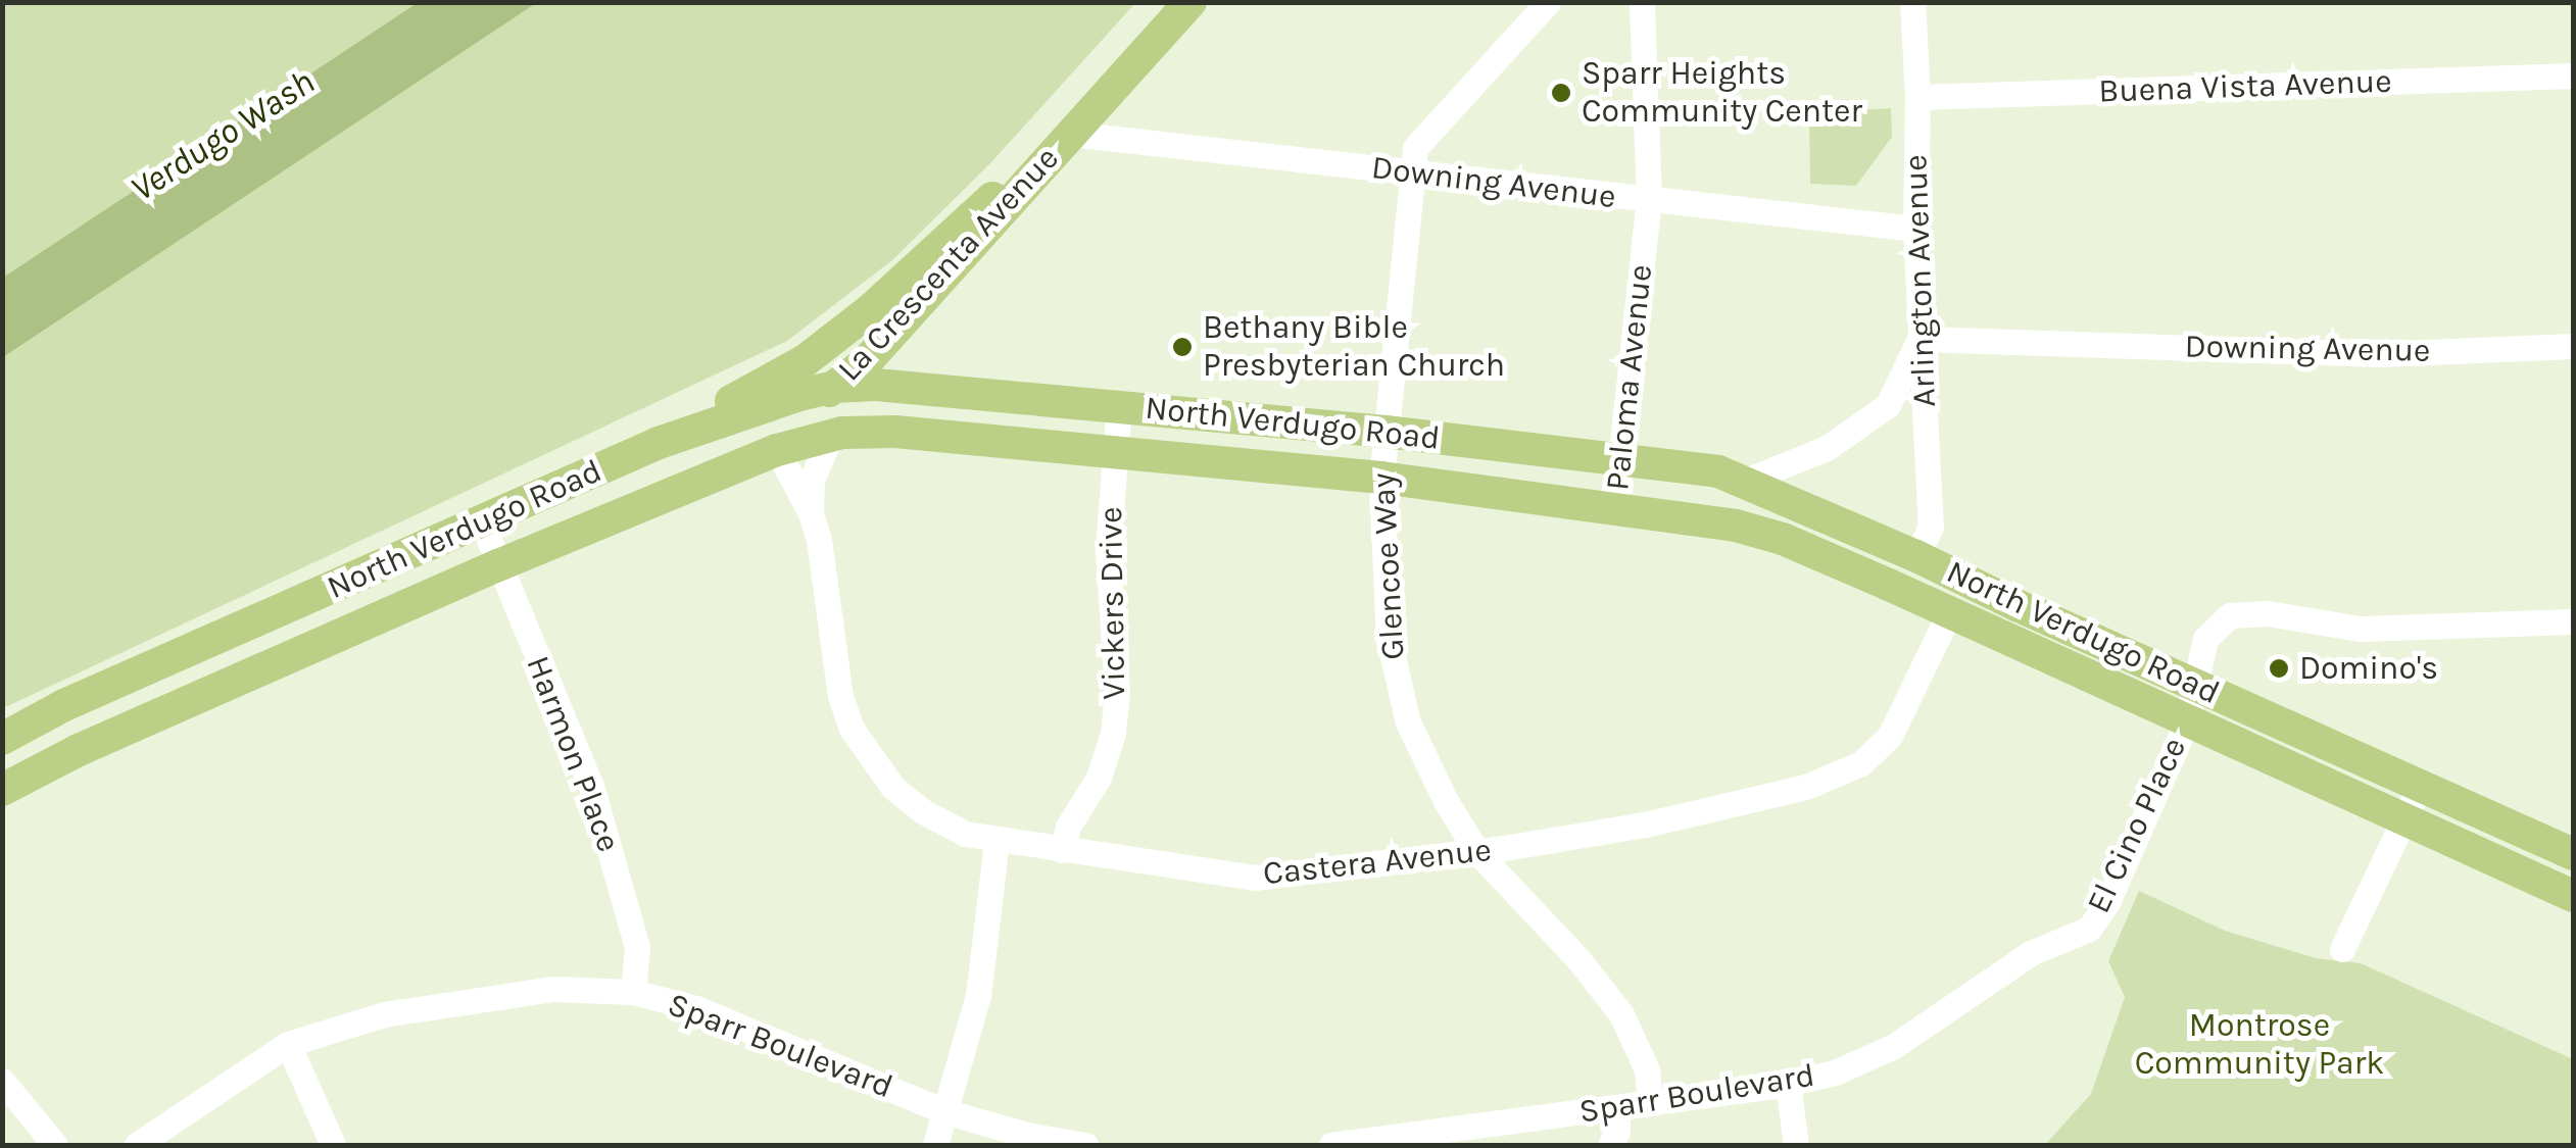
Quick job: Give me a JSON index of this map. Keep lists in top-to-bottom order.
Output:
{
  "streets": {
    "main road": ["La Crescenta Avenue", "North Verdugo Road"],
    "street": [
      "Buena Vista Avenue",
      "Downing Avenue",
      "Arlington Avenue",
      "Paloma Avenue",
      "Glencoe Way",
      "Vickers Drive",
      "Harmon Place",
      "El Cino Place",
      "Castera Avenue",
      "Sparr Boulevard"
    ]
  },
  "crossings": [
    ["Buena Vista Avenue", "Arlington Avenue"],
    ["Downing Avenue", "La Crescenta Avenue"],
    ["Downing Avenue", "Arlington Avenue"],
    ["Downing Avenue", "Paloma Avenue"],
    ["Downing Avenue", "Glencoe Way"],
    ["La Crescenta Avenue", "North Verdugo Road"],
    ["Arlington Avenue", "North Verdugo Road"],
    ["Paloma Avenue", "North Verdugo Road"],
    ["North Verdugo Road", "Glencoe Way"],
    ["North Verdugo Road", "Vickers Drive"],
    ["North Verdugo Road", "Harmon Place"],
    ["North Verdugo Road", "El Cino Place"],
    ["North Verdugo Road", "Castera Avenue"],
    ["Glencoe Way", "Castera Avenue"],
    ["Glencoe Way", "Sparr Boulevard"],
    ["Vickers Drive", "Castera Avenue"],
    ["Harmon Place", "Sparr Boulevard"],
    ["El Cino Place", "Sparr Boulevard"]
  ],
  "water": ["Verdugo Wash"],
  "parks": ["Montrose Community Park"],
  "places": ["Sparr Heights Community Center", "Bethany Bible Presbyterian Church", "Domino's"]
}
